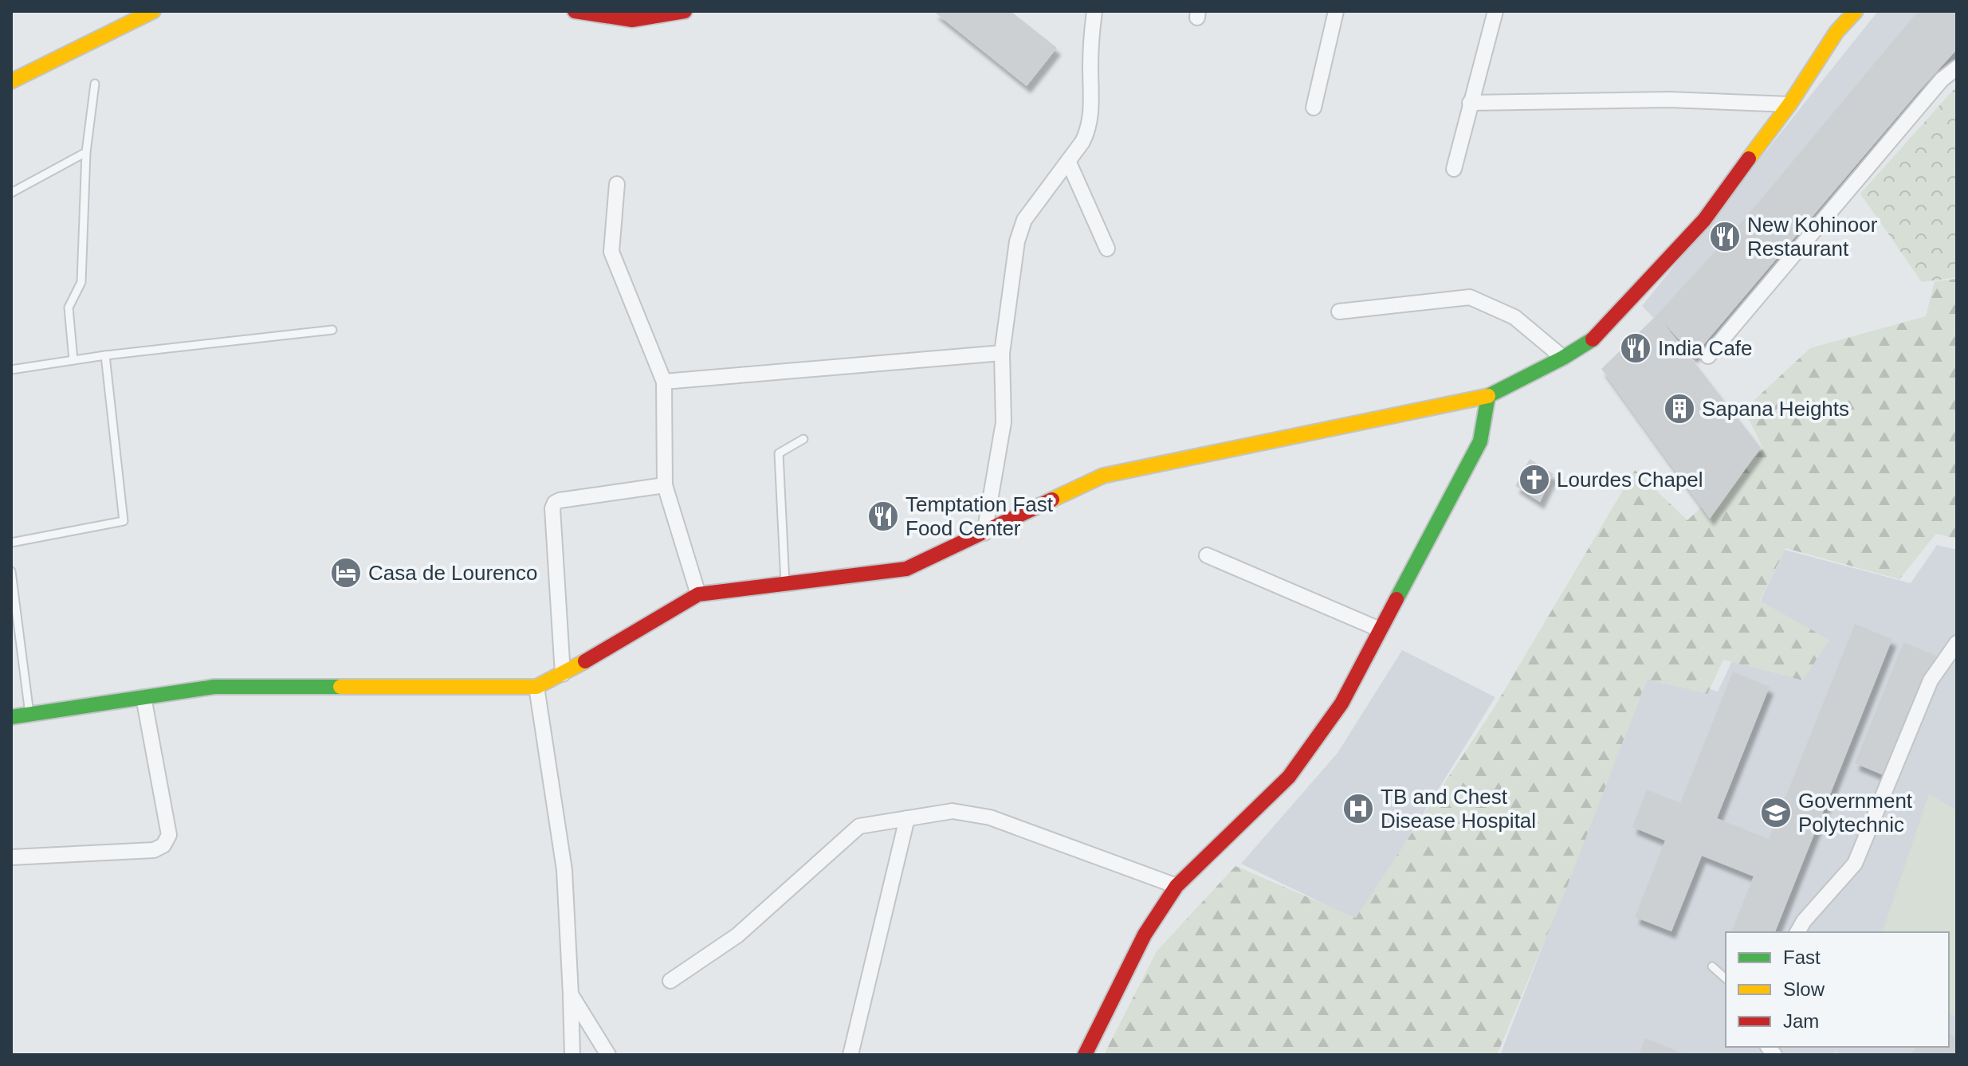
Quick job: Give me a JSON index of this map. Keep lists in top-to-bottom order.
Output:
{
  "places": {
    "restaurant": ["New Kohinoor Restaurant", "India Cafe", "Temptation Fast Food Center"],
    "building": ["Sapana Heights"],
    "church": ["Lourdes Chapel"],
    "hotel": ["Casa de Lourenco"],
    "hospital": ["TB and Chest Disease Hospital"],
    "school or university": ["Government Polytechnic"]
  },
  "legend": ["Fast", "Slow", "Jam"]
}
